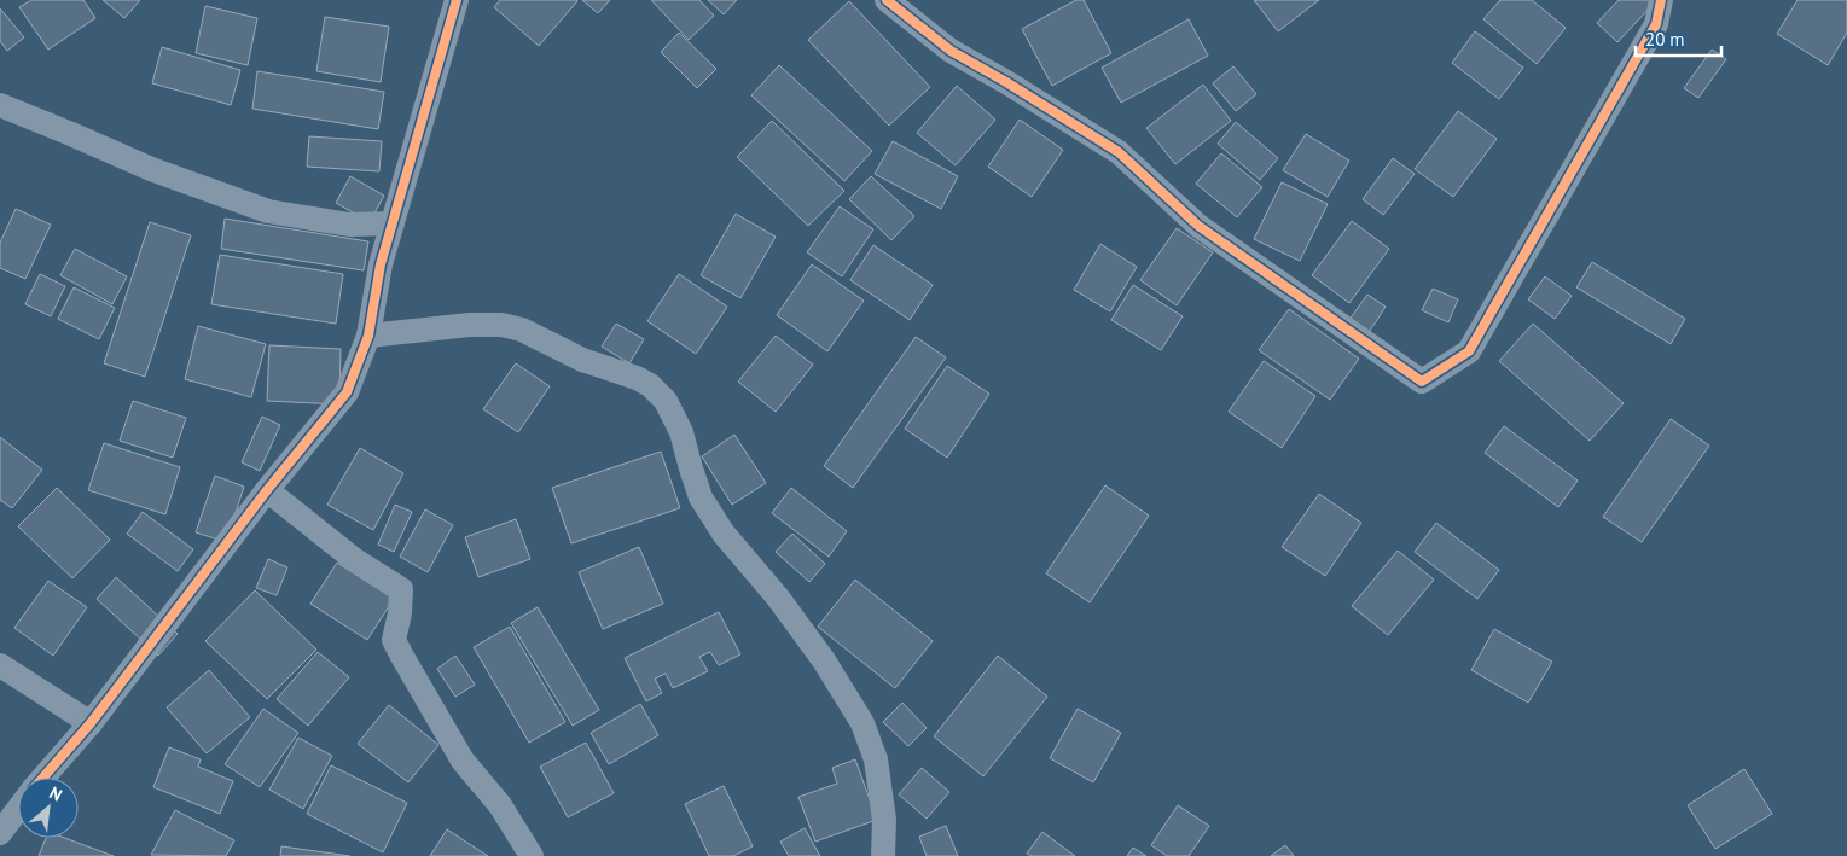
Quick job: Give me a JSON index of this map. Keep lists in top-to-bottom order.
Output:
{
  "scale_bar": "20 m",
  "north": "top right"
}
